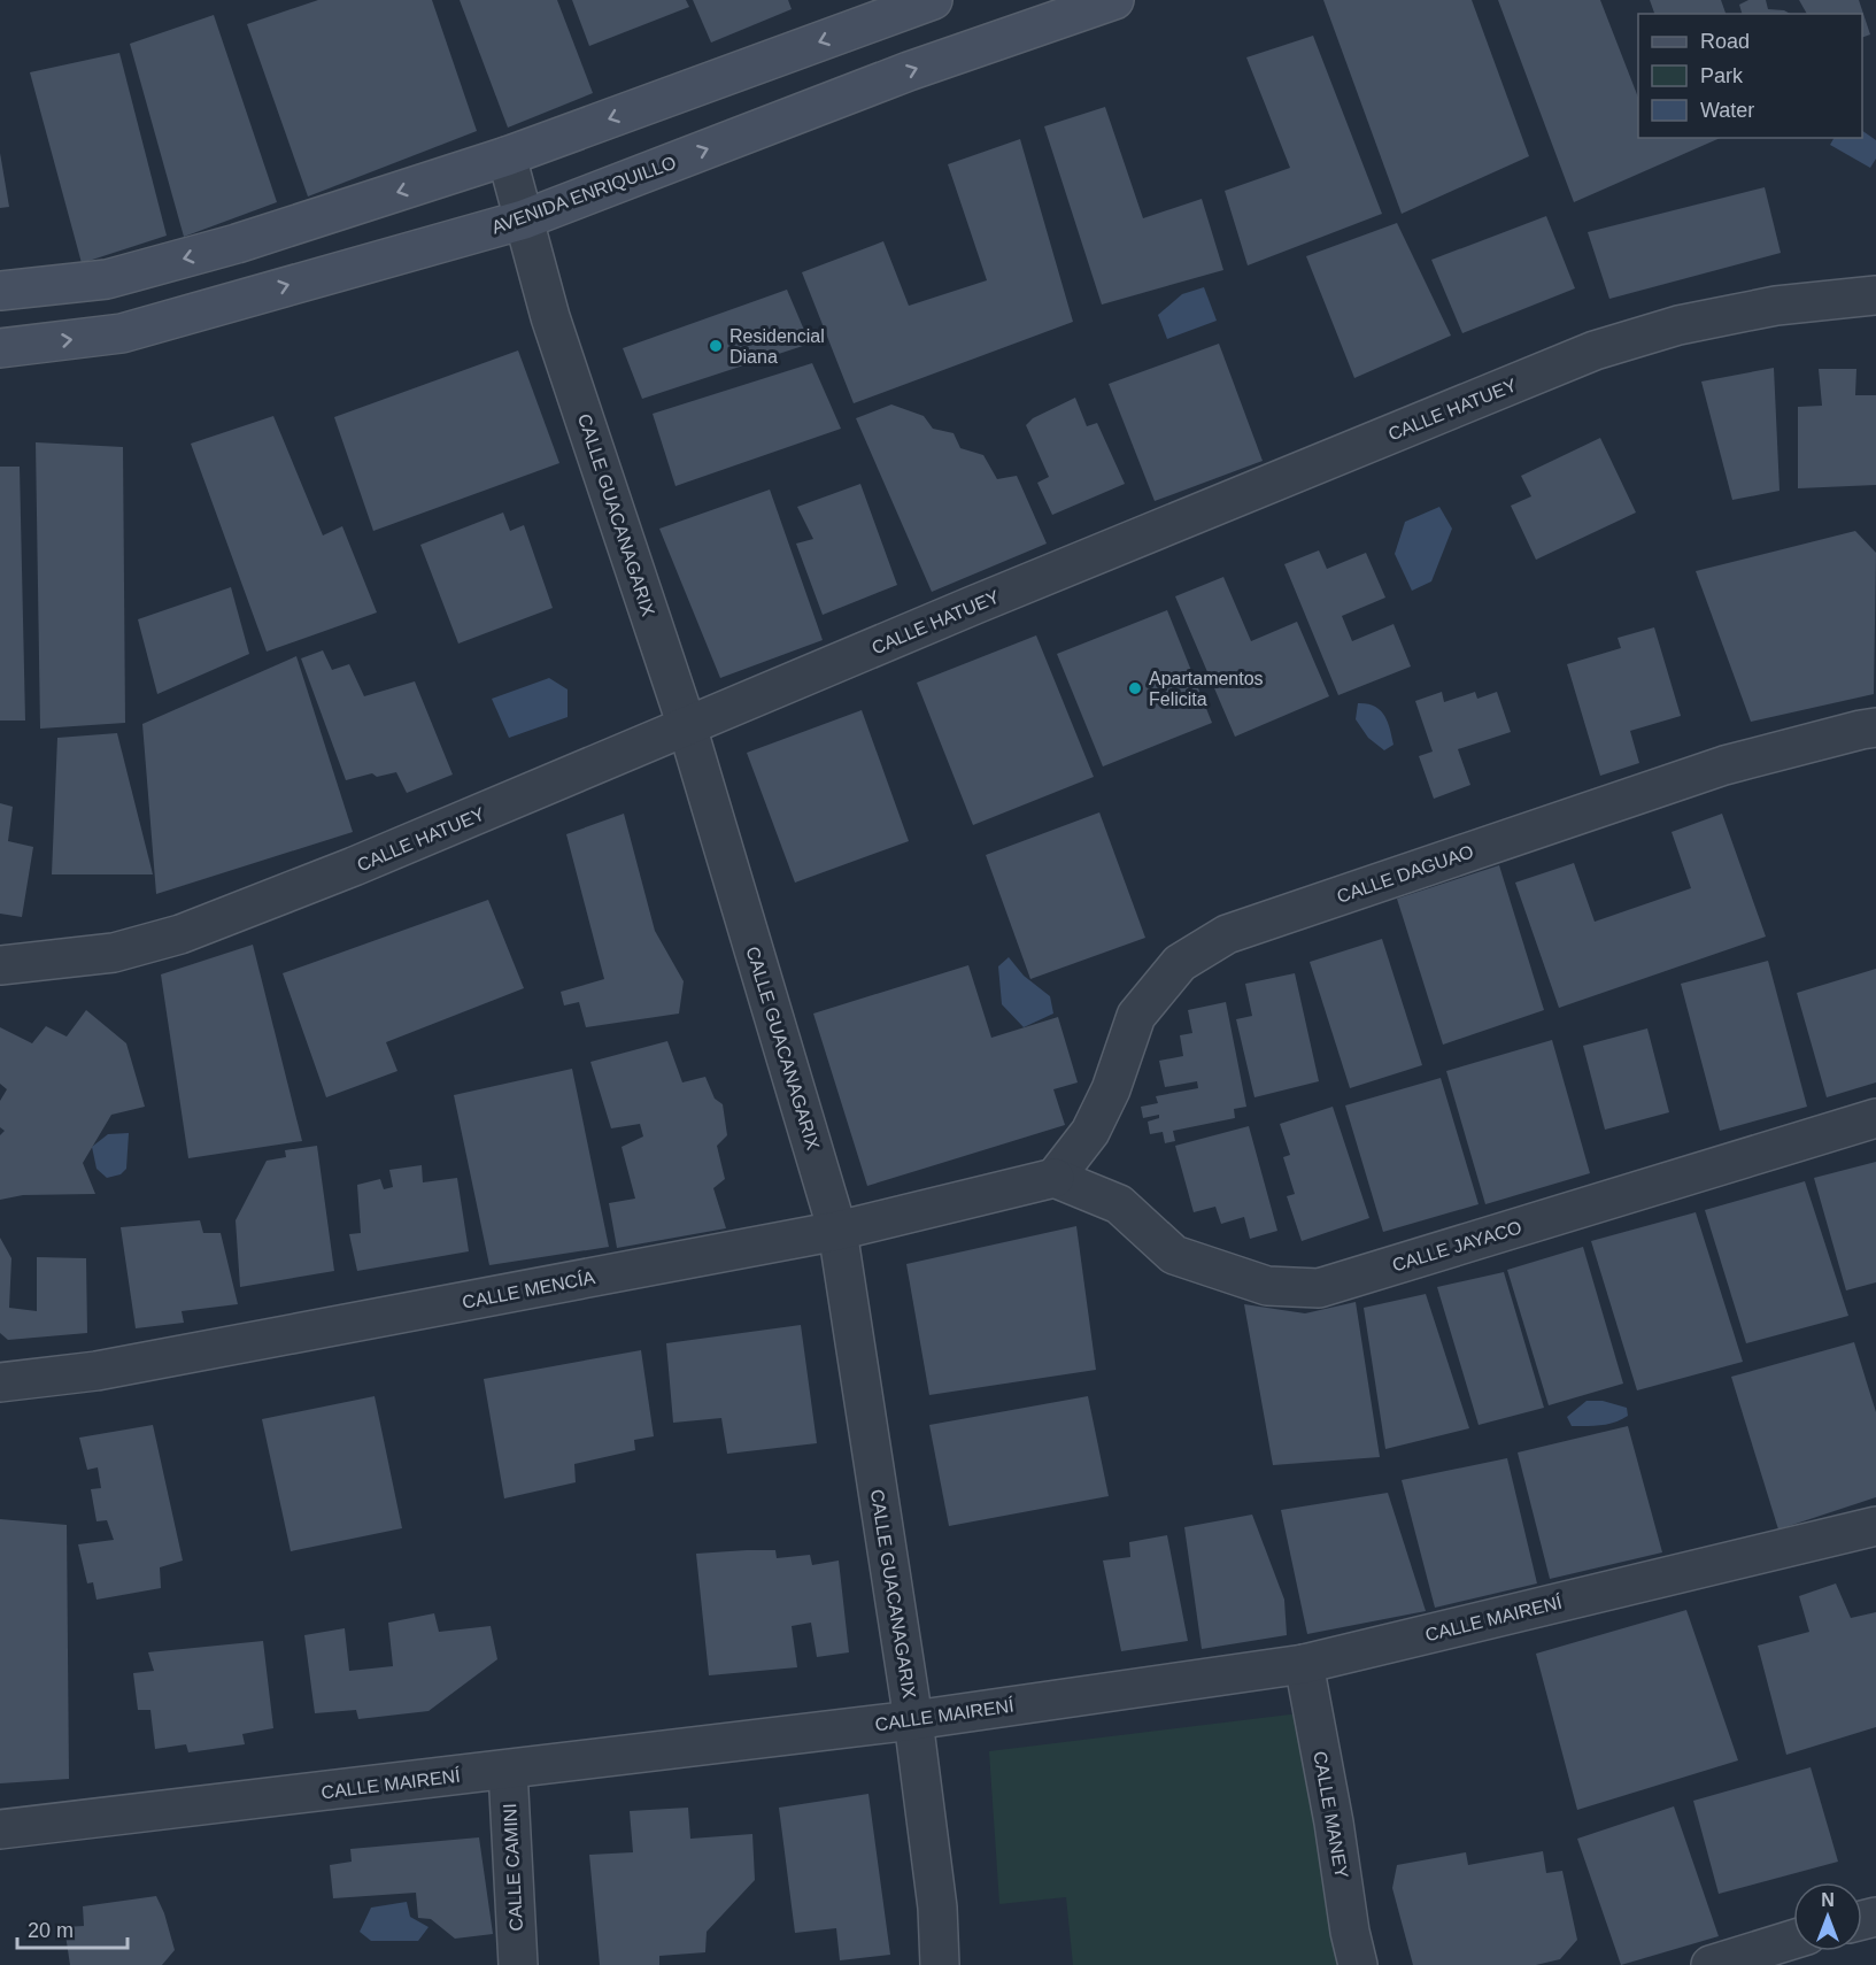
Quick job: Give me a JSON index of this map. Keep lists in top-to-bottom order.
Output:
{
  "streets": {
    "main road": ["AVENIDA ENRIQUILLO"],
    "street": [
      "CALLE HATUEY",
      "CALLE GUACANAGARIX",
      "CALLE DAGUAO",
      "CALLE JAYACO",
      "CALLE MENCÍA",
      "CALLE MAIRENÍ",
      "CALLE MANEY",
      "CALLE CAMINI"
    ]
  },
  "crossings": [
    ["AVENIDA ENRIQUILLO", "CALLE GUACANAGARIX"],
    ["CALLE HATUEY", "CALLE GUACANAGARIX"],
    ["CALLE GUACANAGARIX", "CALLE MENCÍA"],
    ["CALLE GUACANAGARIX", "CALLE MAIRENÍ"],
    ["CALLE DAGUAO", "CALLE JAYACO"],
    ["CALLE DAGUAO", "CALLE MENCÍA"],
    ["CALLE JAYACO", "CALLE MENCÍA"],
    ["CALLE MAIRENÍ", "CALLE MANEY"],
    ["CALLE MAIRENÍ", "CALLE CAMINI"]
  ],
  "places": ["Residencial Diana", "Apartamentos Felicita"],
  "legend": ["Road", "Park", "Water"],
  "scale_bar": "20 m",
  "north": "top"
}
